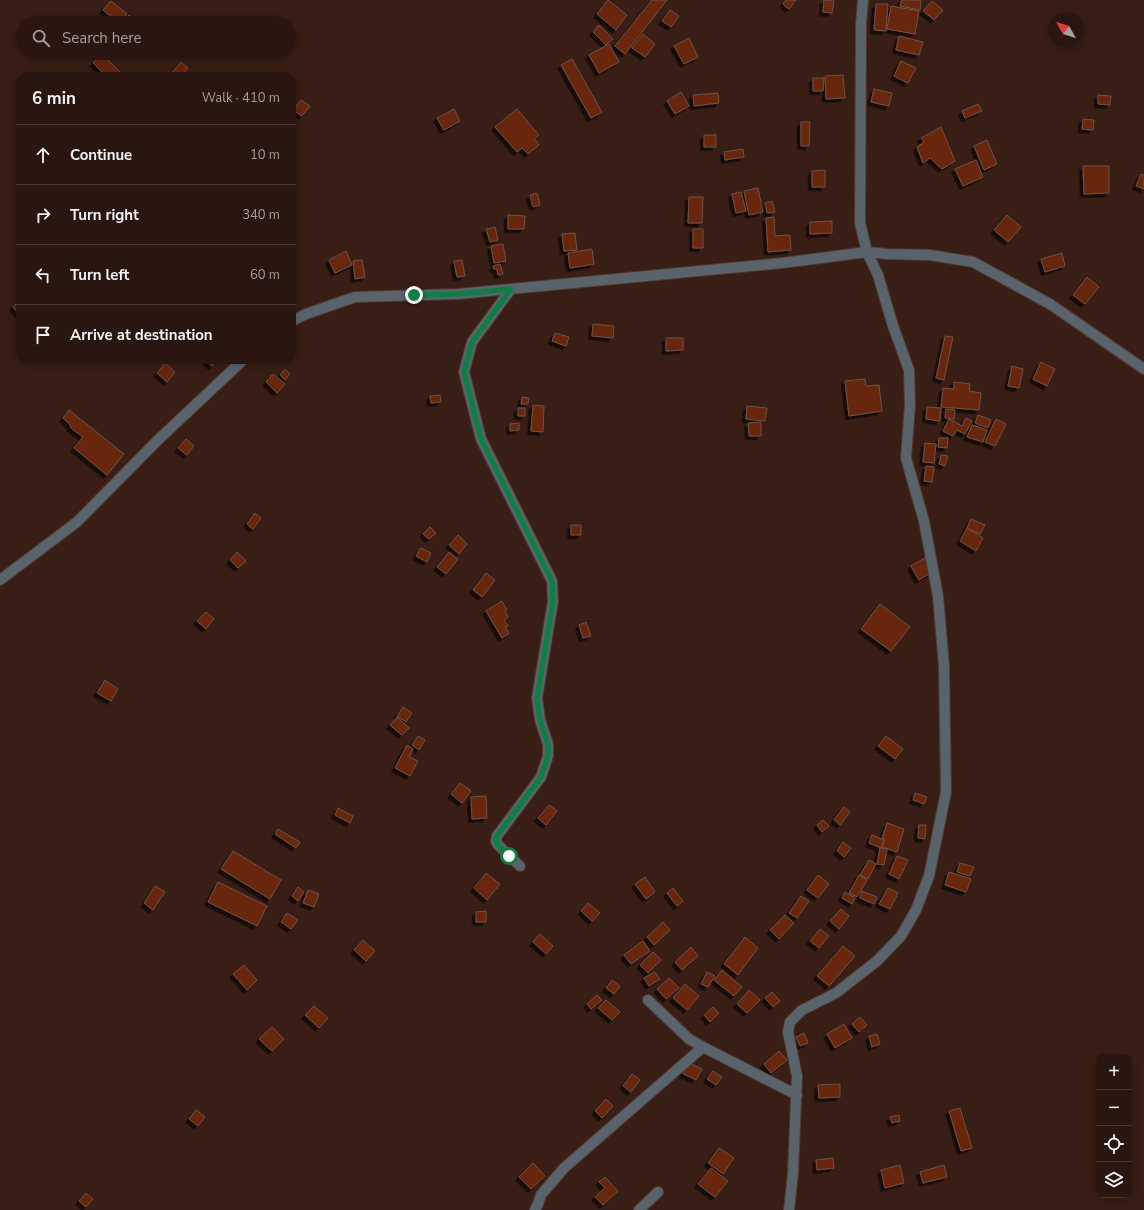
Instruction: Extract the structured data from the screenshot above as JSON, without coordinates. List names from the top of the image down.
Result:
{
  "north": "top left",
  "page": {
    "search": "Search here",
    "heading": ["6 min", "Walk · 410 m"],
    "list": [
      ["Continue", "10 m"],
      ["Turn right", "340 m"],
      ["Turn left", "60 m"],
      "Arrive at destination"
    ],
    "map_buttons": ["+", "−"]
  }
}
